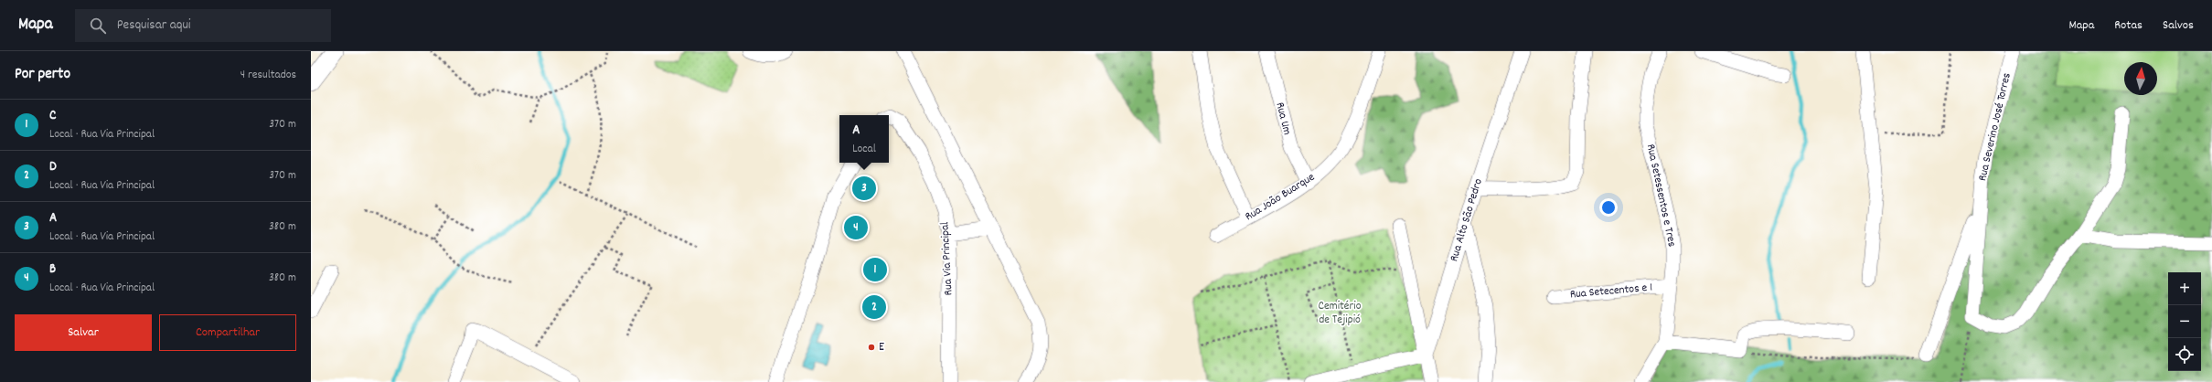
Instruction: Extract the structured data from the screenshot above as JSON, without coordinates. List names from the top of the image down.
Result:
{
  "streets": {
    "street": [
      "Rua Um",
      "Rua Severino José Torres",
      "Rua Setessentos e Tres",
      "Rua João Buarque",
      "Rua Alto São Pedro",
      "Rua Via Principal",
      "Rua Setecentos e 1"
    ]
  },
  "crossings": [
    ["Rua Um", "Rua João Buarque"],
    ["Rua Setessentos e Tres", "Rua Setecentos e 1"]
  ],
  "parks": ["Cemitério de Tejipió"],
  "places": ["E"],
  "north": "top",
  "page": {
    "header": "Mapa",
    "search": "Pesquisar aqui",
    "nav": ["Mapa", "Rotas", "Salvos"],
    "heading": ["Por perto", "4 resultados"],
    "list": [
      {
        "mark": "1",
        "name": "C",
        "note": "Local · Rua Via Principal",
        "value": "370 m"
      },
      {
        "mark": "2",
        "name": "D",
        "note": "Local · Rua Via Principal",
        "value": "370 m"
      },
      {
        "mark": "3",
        "name": "A",
        "note": "Local · Rua Via Principal",
        "value": "380 m"
      },
      {
        "mark": "4",
        "name": "B",
        "note": "Local · Rua Via Principal",
        "value": "380 m"
      }
    ],
    "popup": ["A", "Local"],
    "pins": [
      "3",
      "4",
      "1",
      "2"
    ],
    "map_buttons": ["+", "−"],
    "buttons": ["Salvar", "Compartilhar"]
  }
}
